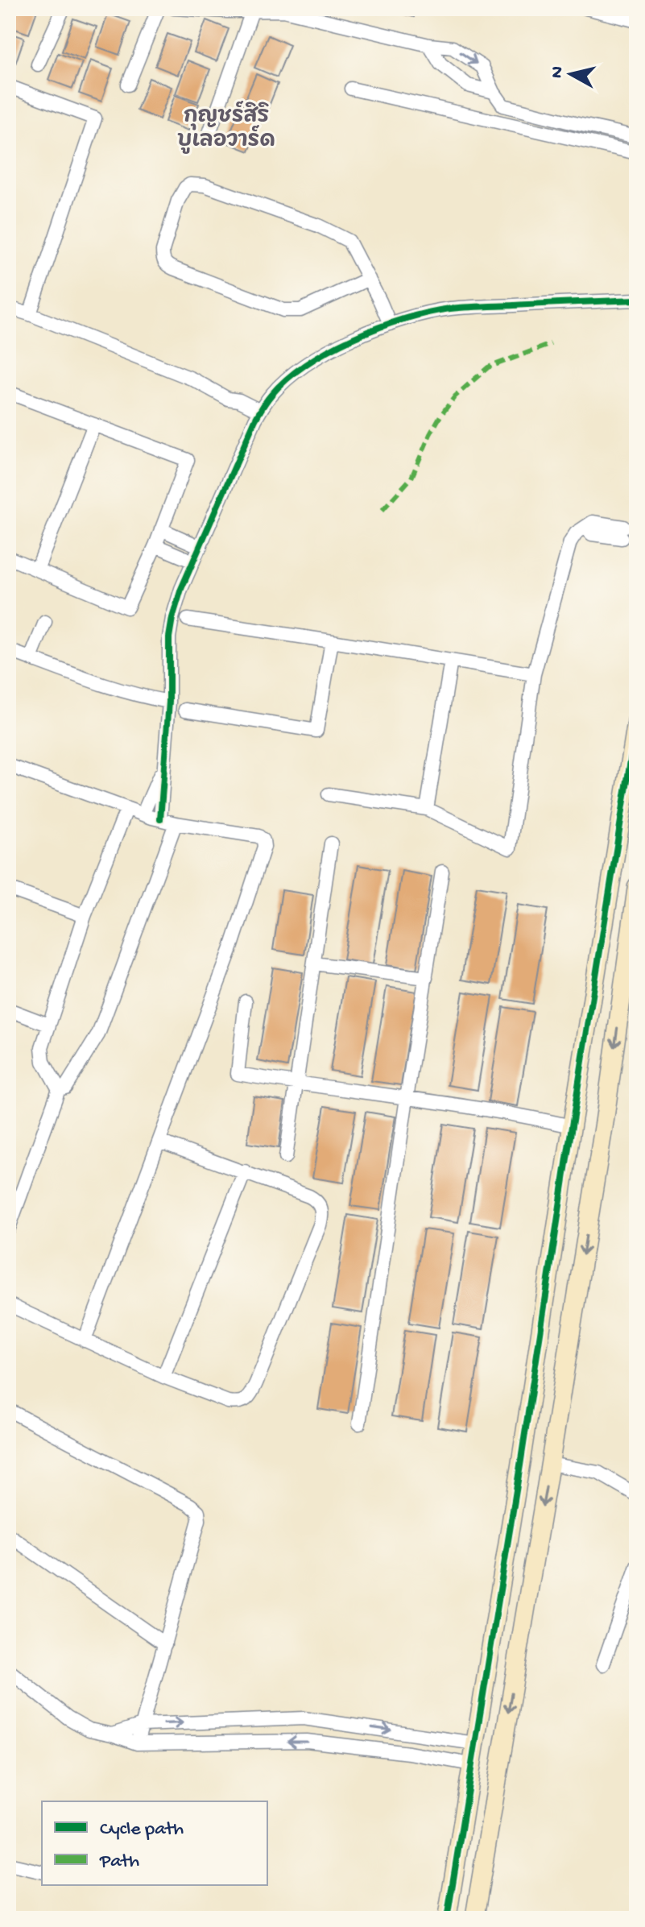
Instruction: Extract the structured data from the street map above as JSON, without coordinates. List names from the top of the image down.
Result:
{
  "districts": ["กุญชร์สิริ บูเลอวาร์ด"],
  "legend": ["Cycle path", "Path"],
  "north": "left"
}
